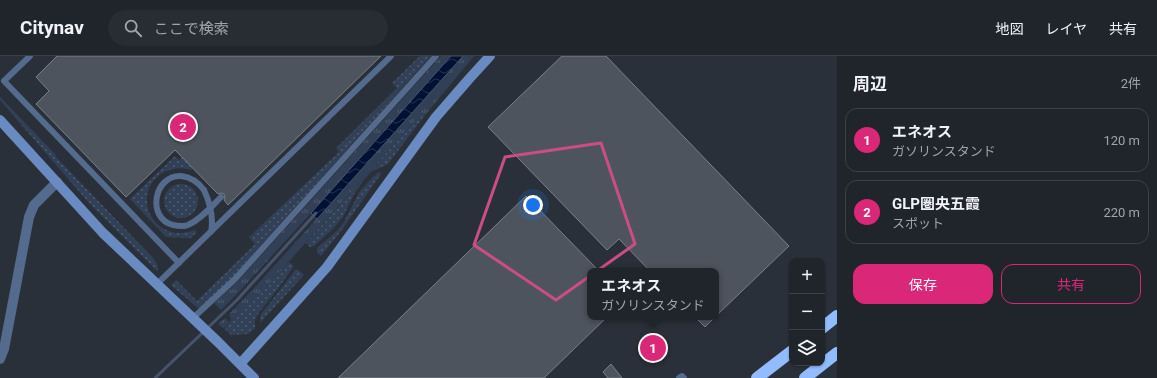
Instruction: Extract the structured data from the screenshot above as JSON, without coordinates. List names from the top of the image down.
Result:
{
  "page": {
    "header": "Citynav",
    "search": "ここで検索",
    "nav": ["地図", "レイヤ", "共有"],
    "heading": ["周辺", "2件"],
    "list": [
      {
        "mark": "1",
        "name": "エネオス",
        "note": "ガソリンスタンド",
        "value": "120 m"
      },
      {
        "mark": "2",
        "name": "GLP圏央五霞",
        "note": "スポット",
        "value": "220 m"
      }
    ],
    "pins": ["2", "1"],
    "buttons": ["保存", "共有"],
    "map_buttons": ["+", "−"],
    "popup": ["エネオス", "ガソリンスタンド"]
  }
}
